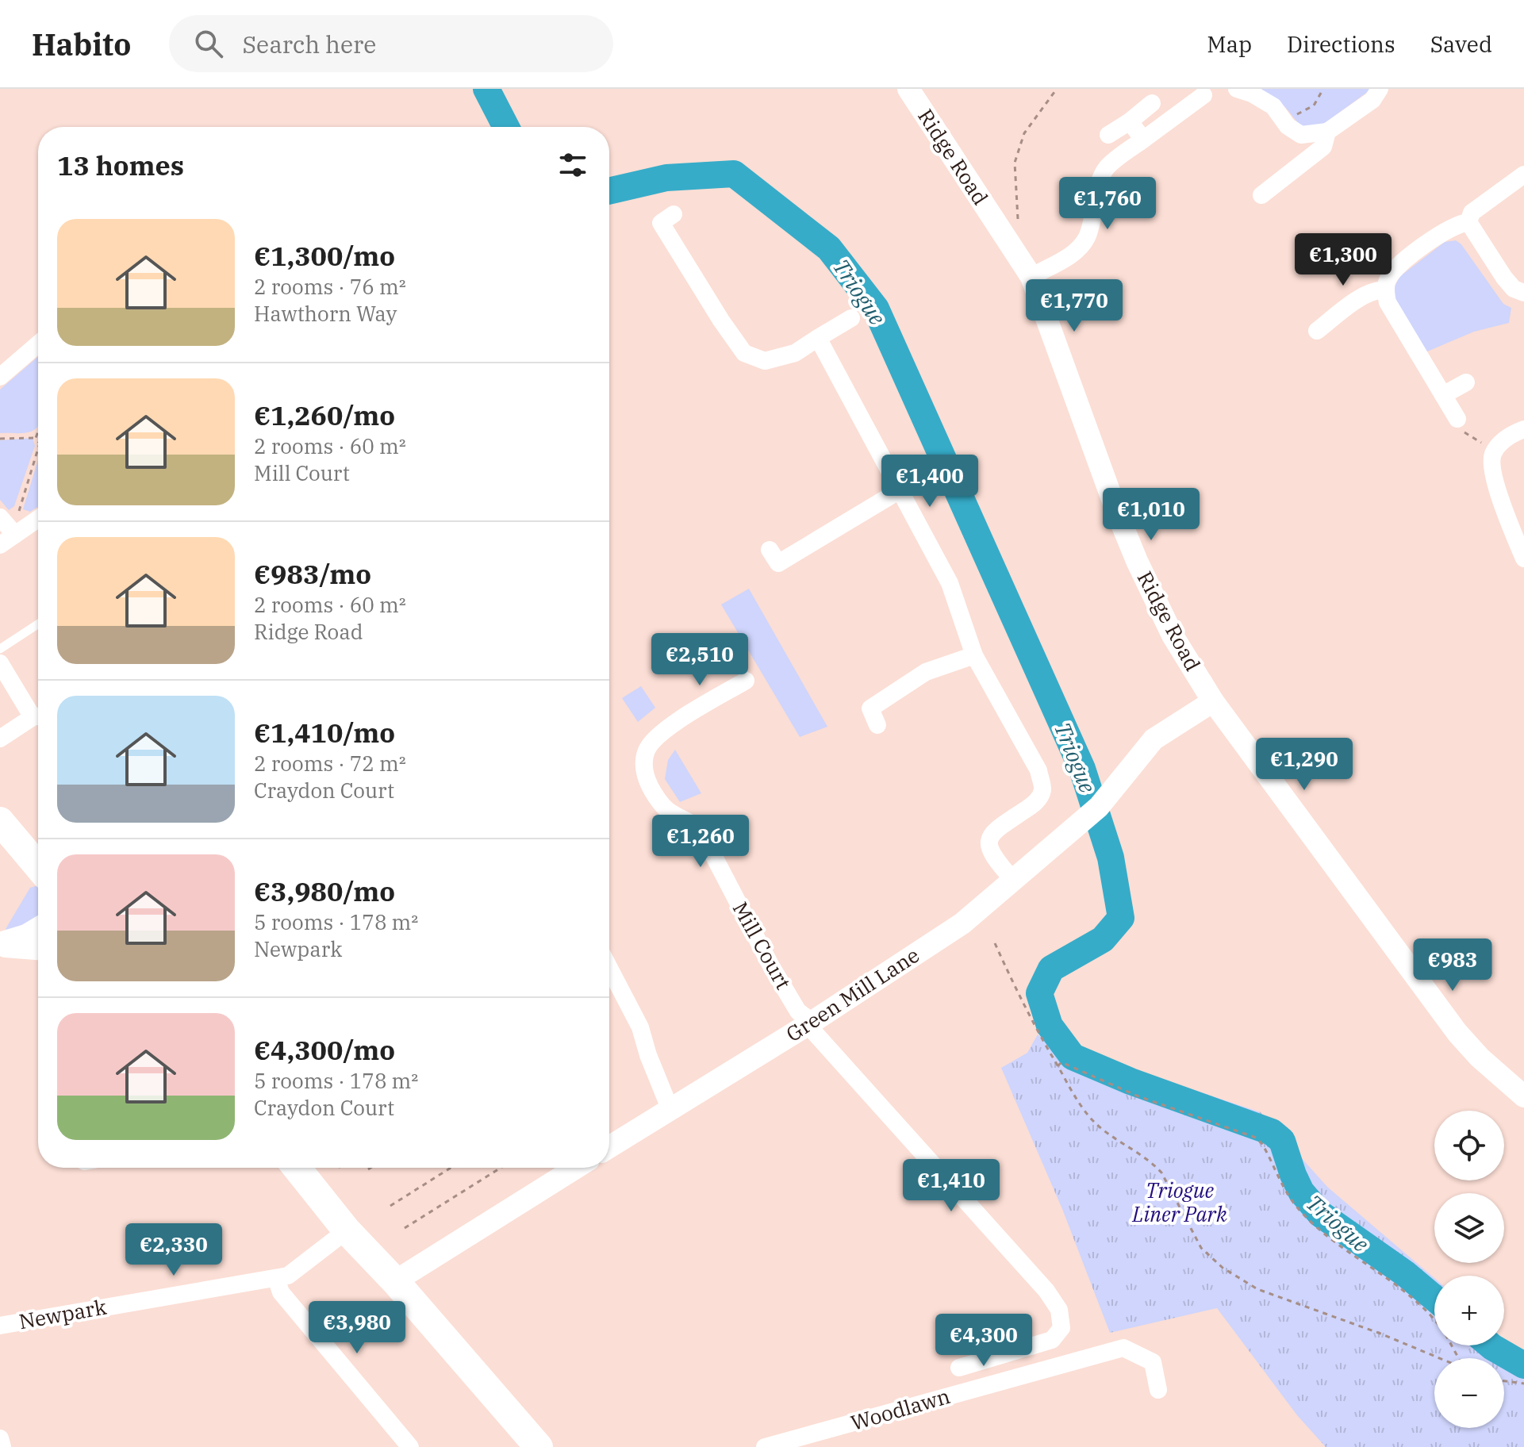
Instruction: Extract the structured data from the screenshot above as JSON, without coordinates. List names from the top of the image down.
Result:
{
  "streets": {
    "street": [
      "Ridge Road",
      "Mill Court",
      "Green Mill Lane",
      "Newpark",
      "Woodlawn"
    ]
  },
  "crossings": [
    ["Ridge Road", "Green Mill Lane"],
    ["Mill Court", "Green Mill Lane"]
  ],
  "water": ["Triogue"],
  "parks": ["Triogue Liner Park"],
  "page": {
    "header": "Habito",
    "search": "Search here",
    "nav": ["Map", "Directions", "Saved"],
    "heading": "13 homes",
    "price": [
      "€1,760",
      "€1,300",
      "€1,770",
      "€1,400",
      "€1,010",
      "€2,510",
      "€1,290",
      "€1,260",
      "€983",
      "€1,410",
      "€2,330",
      "€3,980",
      "€4,300"
    ],
    "list": [
      {
        "name": "€1,300/mo",
        "note": "2 rooms · 76 m² · Hawthorn Way"
      },
      {
        "name": "€1,260/mo",
        "note": "2 rooms · 60 m² · Mill Court"
      },
      {
        "name": "€983/mo",
        "note": "2 rooms · 60 m² · Ridge Road"
      },
      {
        "name": "€1,410/mo",
        "note": "2 rooms · 72 m² · Craydon Court"
      },
      {
        "name": "€3,980/mo",
        "note": "5 rooms · 178 m² · Newpark"
      },
      {
        "name": "€4,300/mo",
        "note": "5 rooms · 178 m² · Craydon Court"
      }
    ],
    "map_buttons": ["+", "−"]
  }
}
